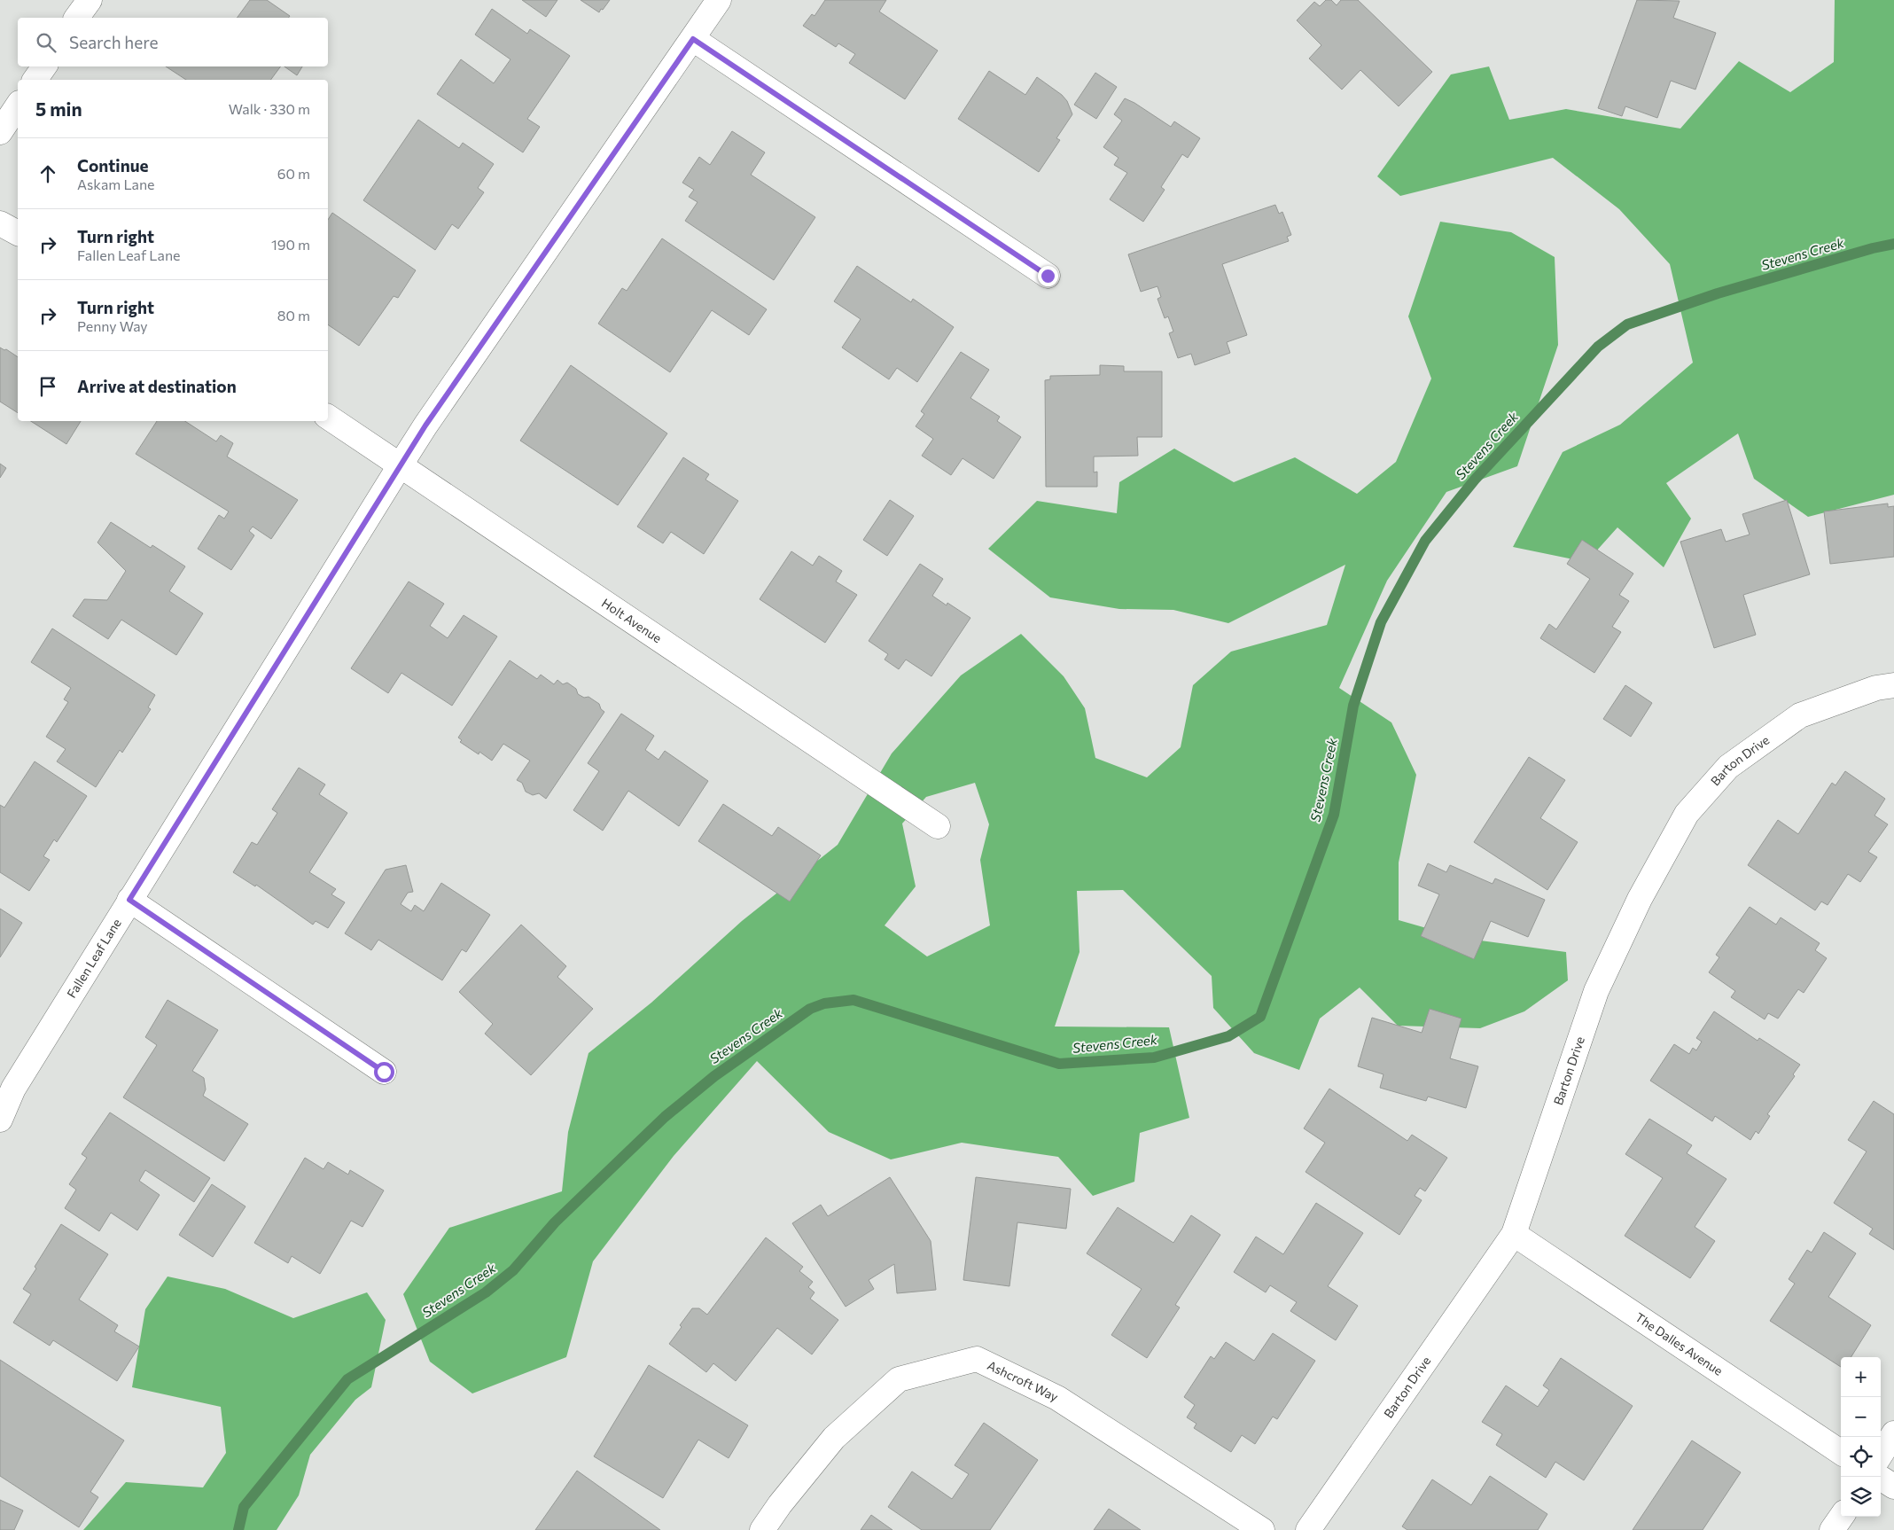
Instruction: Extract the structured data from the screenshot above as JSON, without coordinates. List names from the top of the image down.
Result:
{
  "streets": {
    "street": [
      "Holt Avenue",
      "Barton Drive",
      "Fallen Leaf Lane",
      "The Dalles Avenue",
      "Ashcroft Way"
    ]
  },
  "crossings": [
    ["Holt Avenue", "Fallen Leaf Lane"],
    ["Barton Drive", "The Dalles Avenue"]
  ],
  "water": ["Stevens Creek"],
  "page": {
    "search": "Search here",
    "heading": ["5 min", "Walk · 330 m"],
    "list": [
      ["Continue", "Askam Lane", "60 m"],
      ["Turn right", "Fallen Leaf Lane", "190 m"],
      ["Turn right", "Penny Way", "80 m"],
      "Arrive at destination"
    ],
    "map_buttons": ["+", "−"]
  }
}
